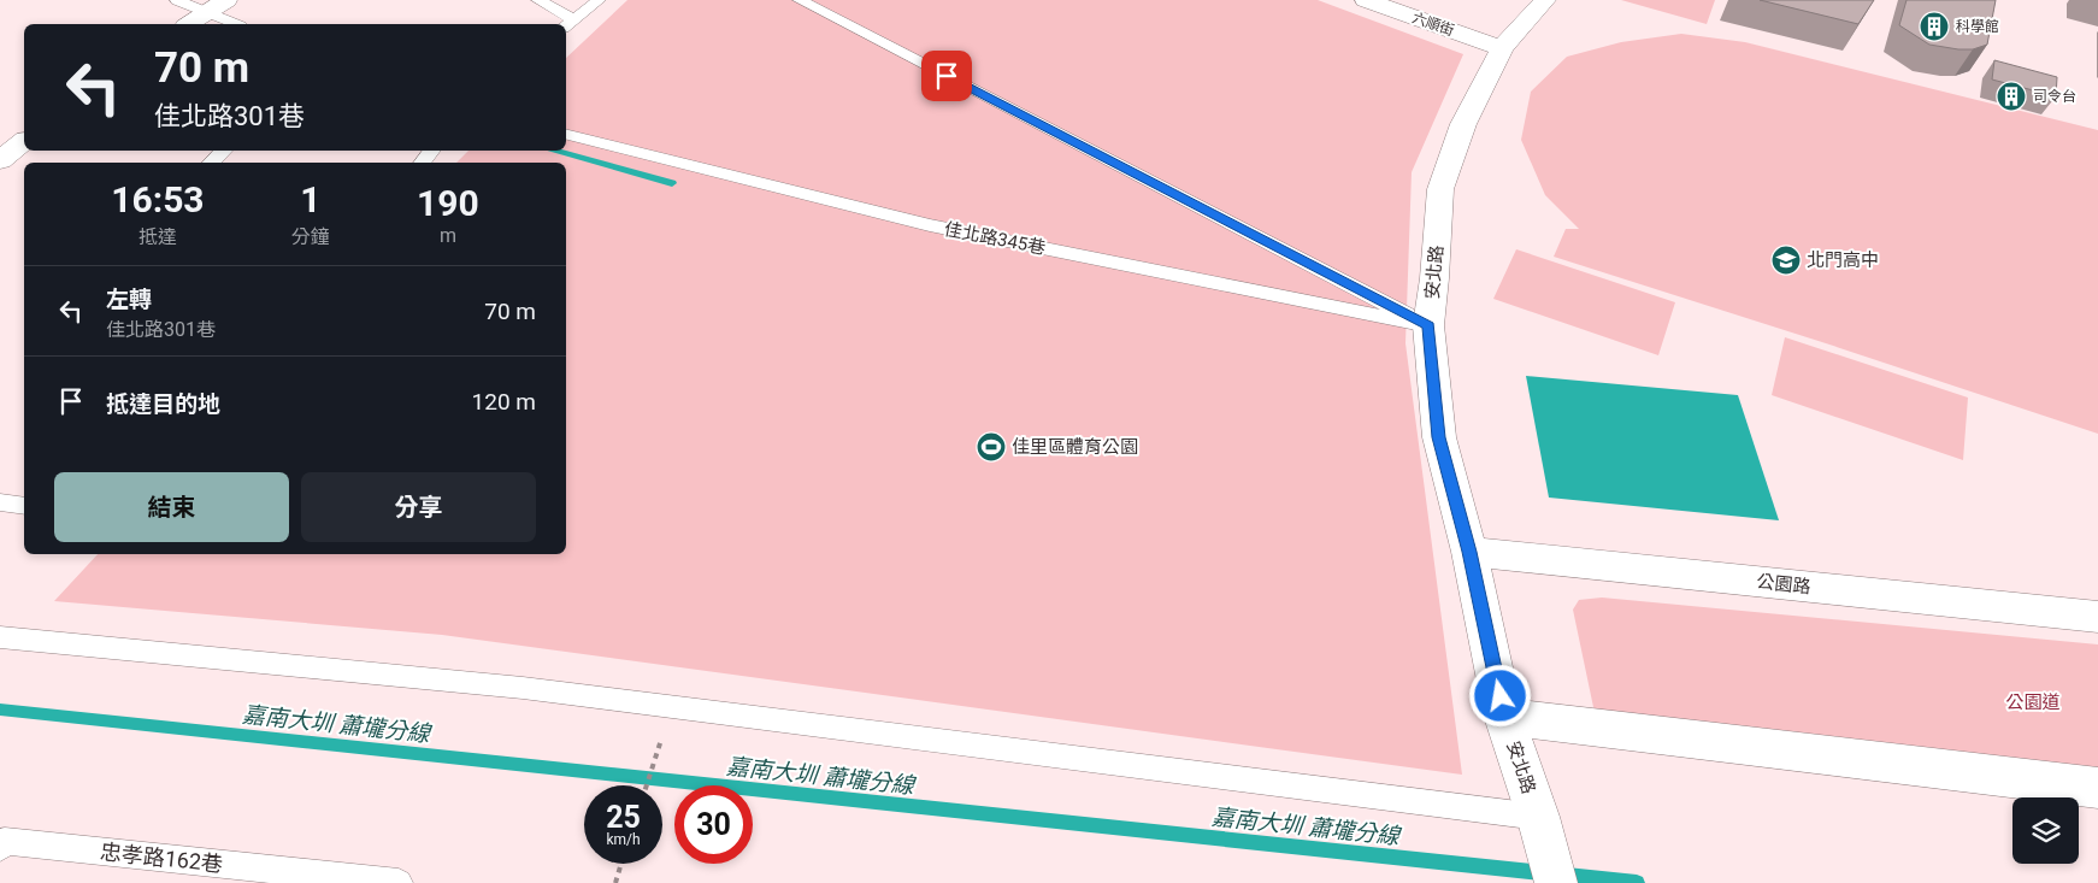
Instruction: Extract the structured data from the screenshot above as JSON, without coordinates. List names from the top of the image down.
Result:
{
  "streets": {
    "street": ["六順街", "安北路", "公園路"],
    "lane": ["佳北路345巷", "忠孝路162巷"]
  },
  "crossings": [
    ["六順街", "安北路"],
    ["佳北路345巷", "安北路"],
    ["安北路", "公園路"]
  ],
  "water": ["嘉南大圳 蕭壠分線"],
  "parks": ["公園道"],
  "places": {
    "building": ["科學館", "司令台"],
    "school or university": ["北門高中"],
    "sports": ["佳里區體育公園"]
  },
  "page": {
    "turn": ["70 m", "佳北路301巷"],
    "eta": [
      "16:53",
      "抵達",
      "1",
      "分鐘",
      "190",
      "m"
    ],
    "list": [
      {
        "name": "左轉",
        "note": "佳北路301巷",
        "value": "70 m"
      },
      {
        "name": "抵達目的地",
        "value": "120 m"
      }
    ],
    "buttons": ["結束", "分享"],
    "speed": "25 km/h",
    "limit": "30"
  }
}
